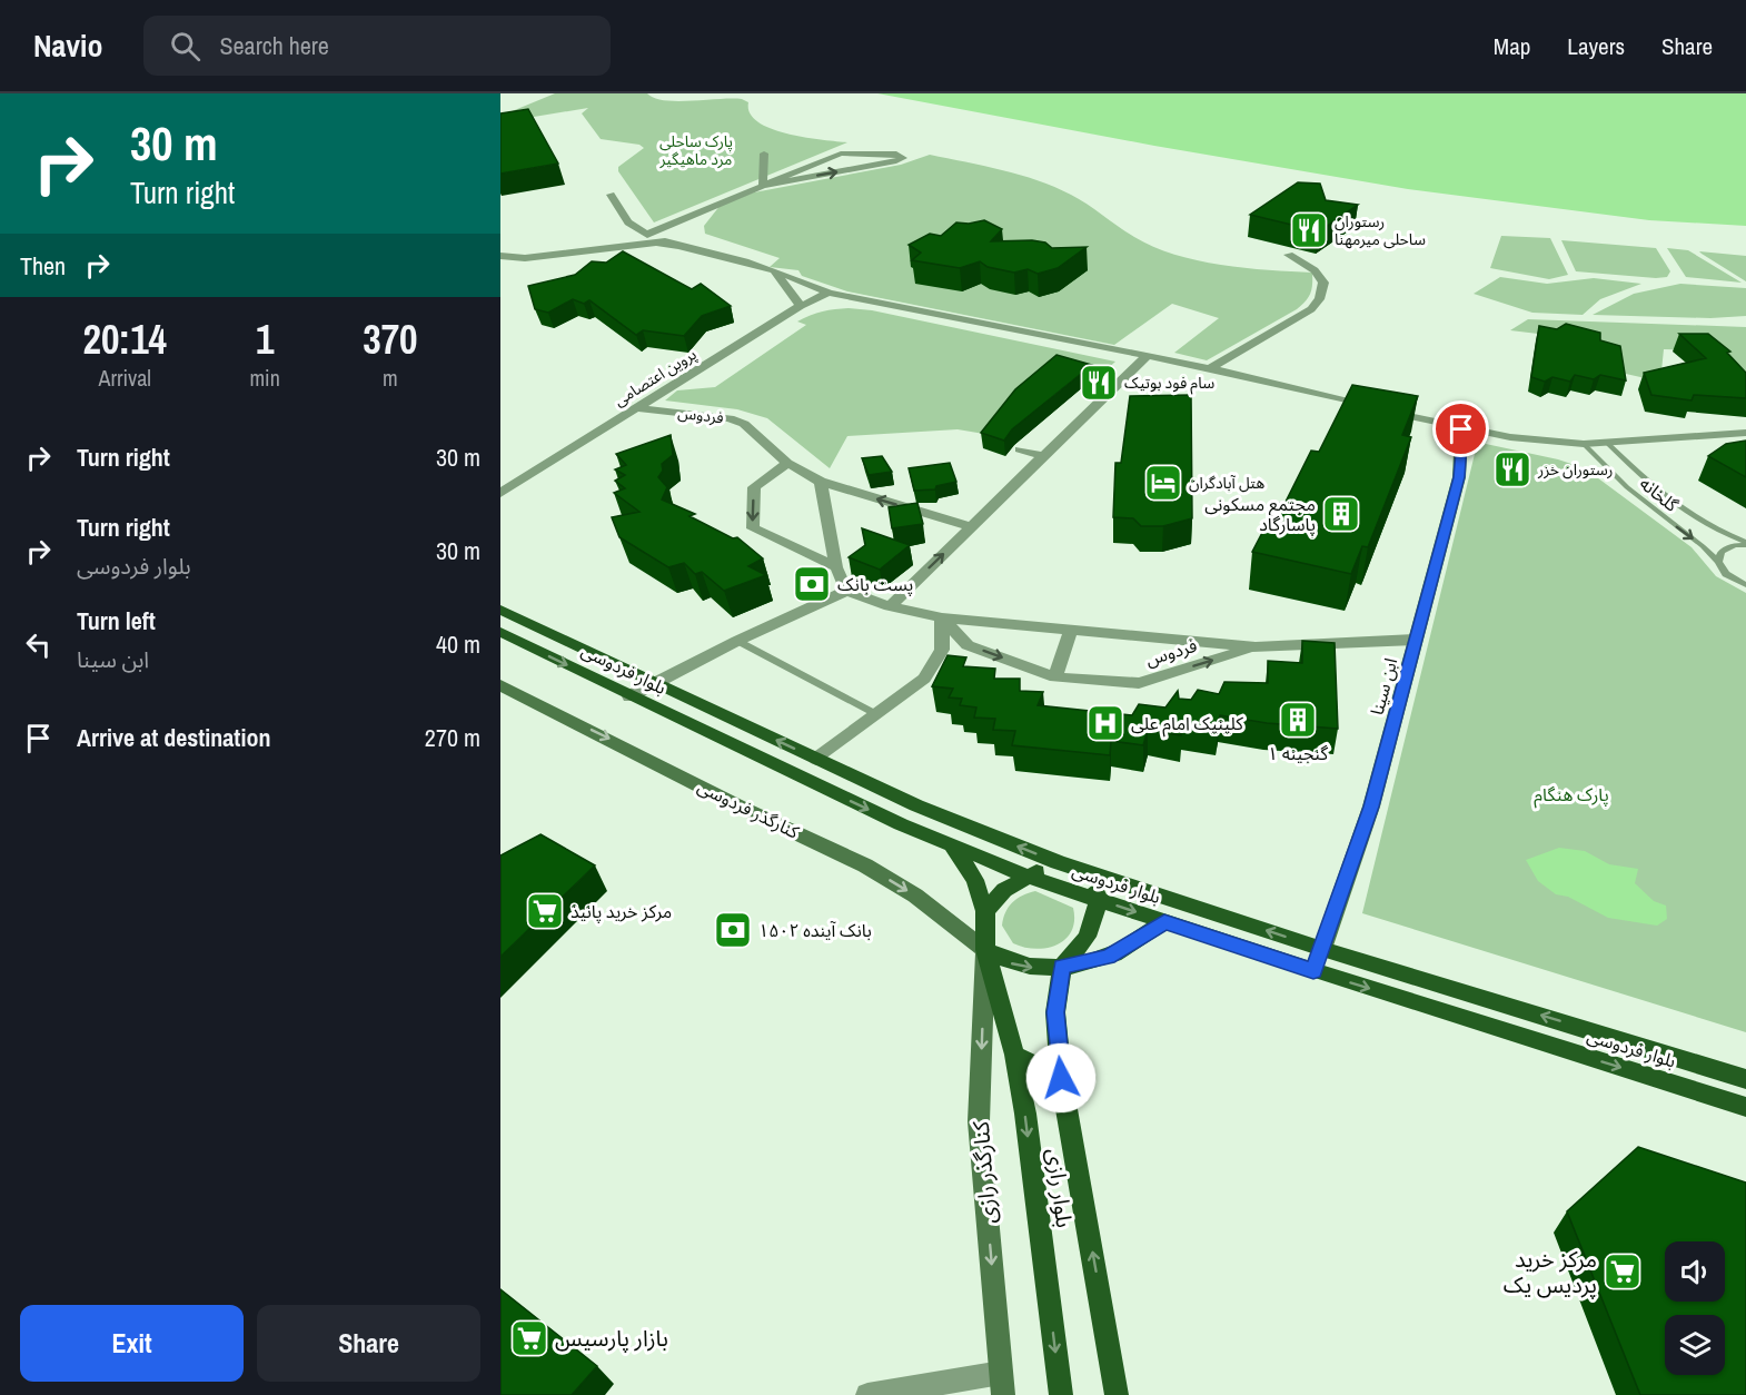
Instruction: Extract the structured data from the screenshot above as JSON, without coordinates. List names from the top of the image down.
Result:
{
  "streets": {
    "main road": ["بلوار فردوسی", "بلوار رازی"],
    "street": [
      "پروین اعتصامی",
      "فردوس",
      "ابن سینا",
      "کنارگذر فردوسی",
      "کنارگذر رازی"
    ],
    "lane": ["گلخانه"]
  },
  "crossings": [
    ["پروین اعتصامی", "فردوس"],
    ["فردوس", "ابن سینا"],
    ["بلوار فردوسی", "ابن سینا"],
    ["بلوار فردوسی", "کنارگذر فردوسی"],
    ["بلوار فردوسی", "کنارگذر رازی"],
    ["بلوار فردوسی", "بلوار رازی"],
    ["کنارگذر فردوسی", "کنارگذر رازی"],
    ["کنارگذر فردوسی", "بلوار رازی"],
    ["کنارگذر رازی", "بلوار رازی"]
  ],
  "one_way": ["کنارگذر فردوسی", "کنارگذر رازی"],
  "parks": ["پارک ساحلی مرد ماهیگیر", "پارک هنگام"],
  "places": {
    "restaurant": ["رستوران ساحلی میرمهنا", "سام فود بوتیک", "رستوران خزر"],
    "hotel": ["هتل آبادگران"],
    "building": ["مجتمع مسکونی پاسارگاد", "گنجینه ۱"],
    "bank": ["پست بانک", "بانک آینده ۱۵۰۲"],
    "hospital": ["کلینیک امام علی"],
    "supermarket": ["مرکز خرید پانیذ", "مرکز خرید پردیس یک", "بازار پارسیس"]
  },
  "page": {
    "header": "Navio",
    "search": "Search here",
    "nav": ["Map", "Layers", "Share"],
    "turn": ["30 m", "Turn right"],
    "then": "Then",
    "eta": [
      "20:14",
      "Arrival",
      "1",
      "min",
      "370",
      "m"
    ],
    "list": [
      {
        "name": "Turn right",
        "value": "30 m"
      },
      {
        "name": "Turn right",
        "note": "بلوار فردوسی",
        "value": "30 m"
      },
      {
        "name": "Turn left",
        "note": "ابن سینا",
        "value": "40 m"
      },
      {
        "name": "Arrive at destination",
        "value": "270 m"
      }
    ],
    "buttons": ["Exit", "Share"]
  }
}
